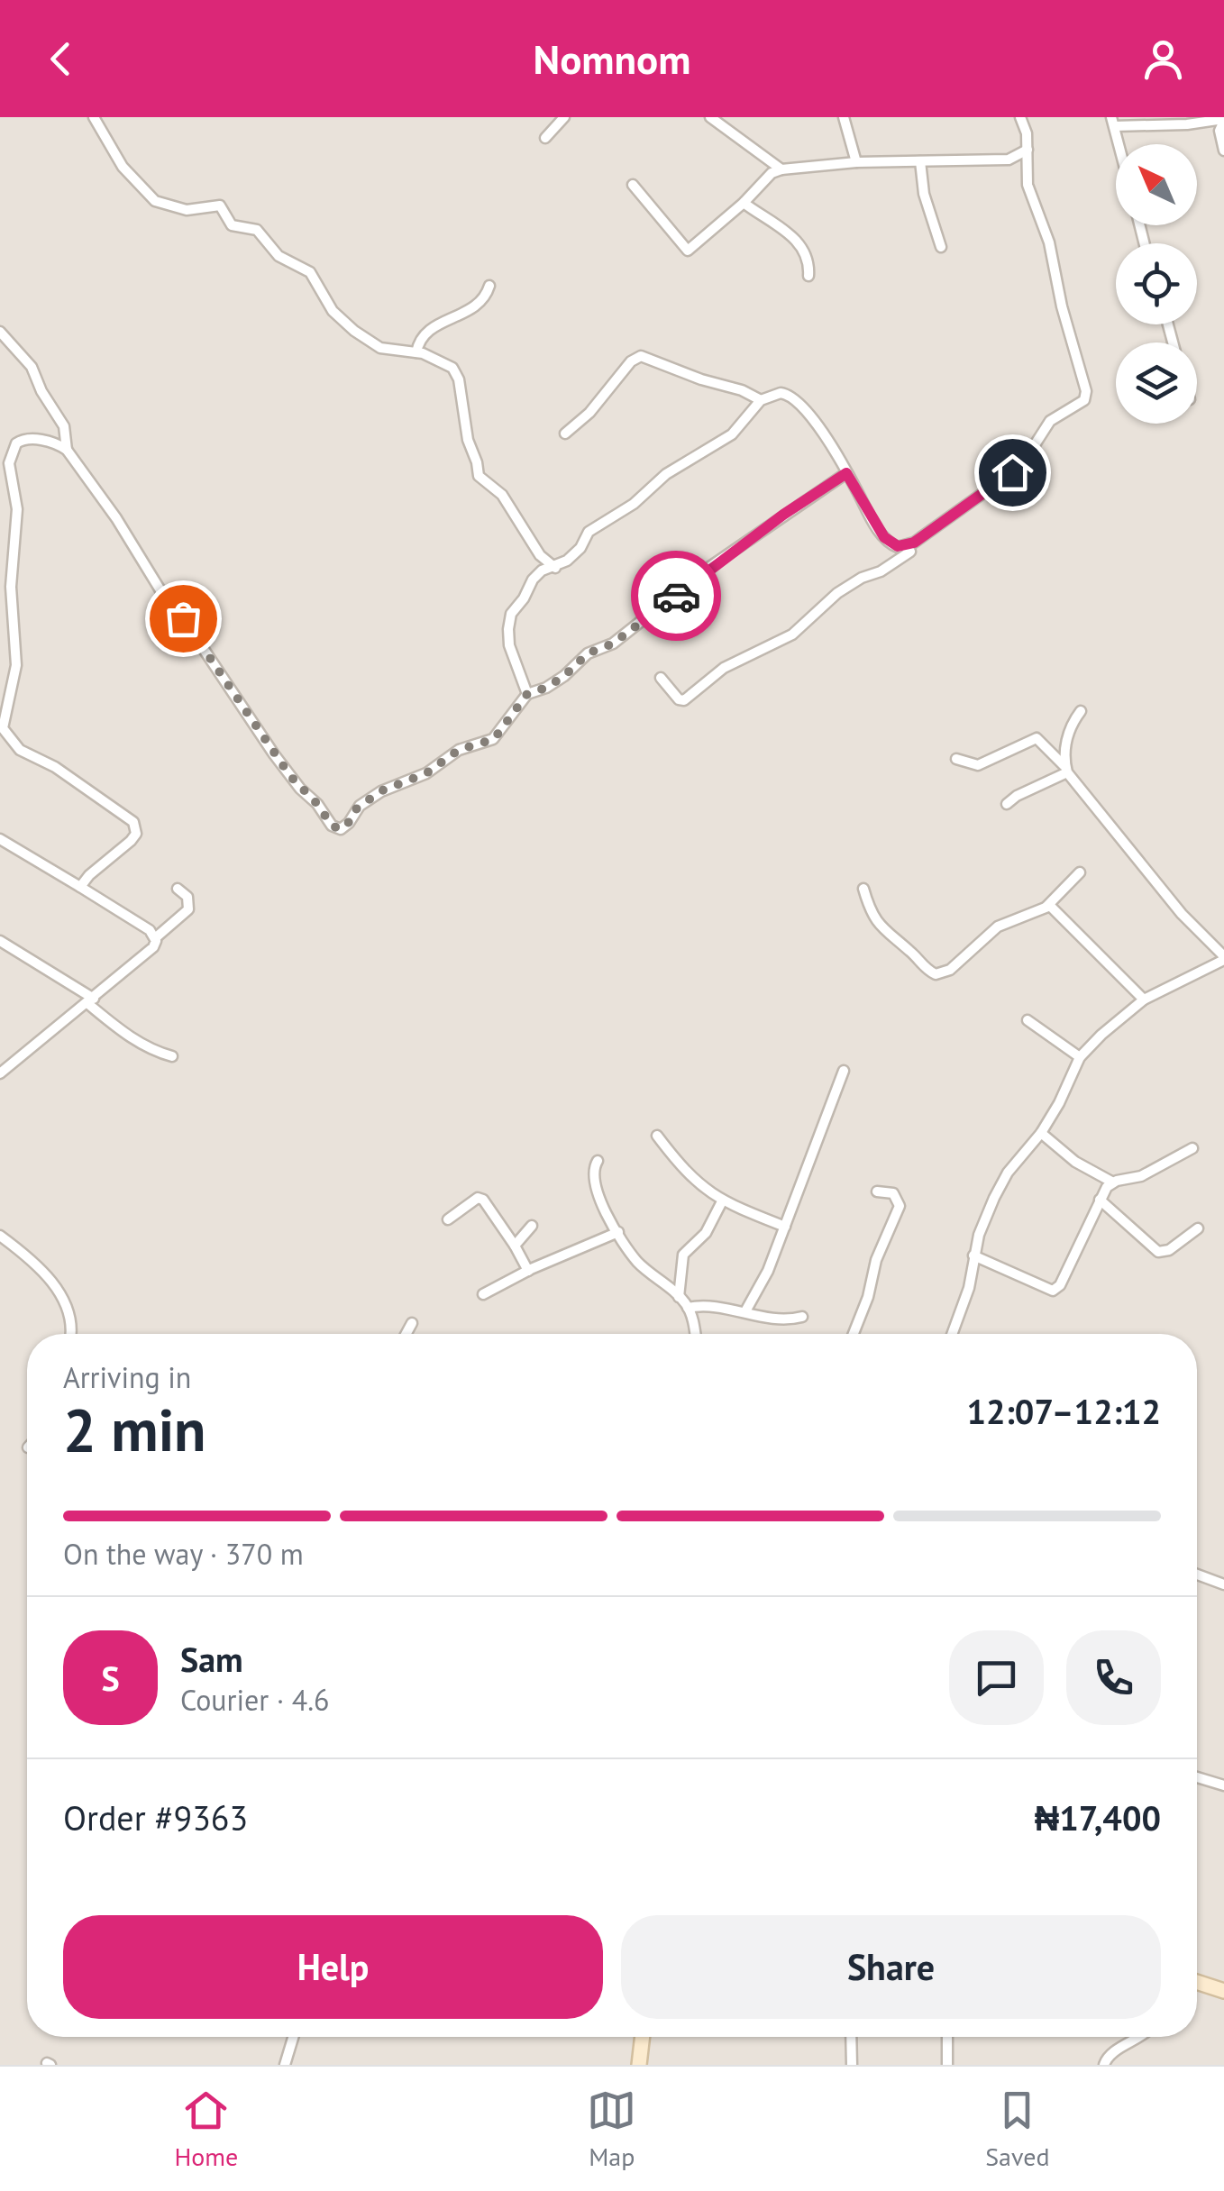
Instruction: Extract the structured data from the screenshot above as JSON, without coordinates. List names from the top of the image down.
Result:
{
  "north": "top left",
  "page": {
    "header": "Nomnom",
    "heading": ["2 min", "Arriving in", "12:07–12:12"],
    "panel": [
      "Sam",
      "Courier · 4.6",
      "Order #9363",
      "₦17,400"
    ],
    "bar": "On the way · 370 m",
    "round": "S",
    "buttons": ["Help", "Share"],
    "tabs": ["Home", "Map", "Saved"]
  }
}
